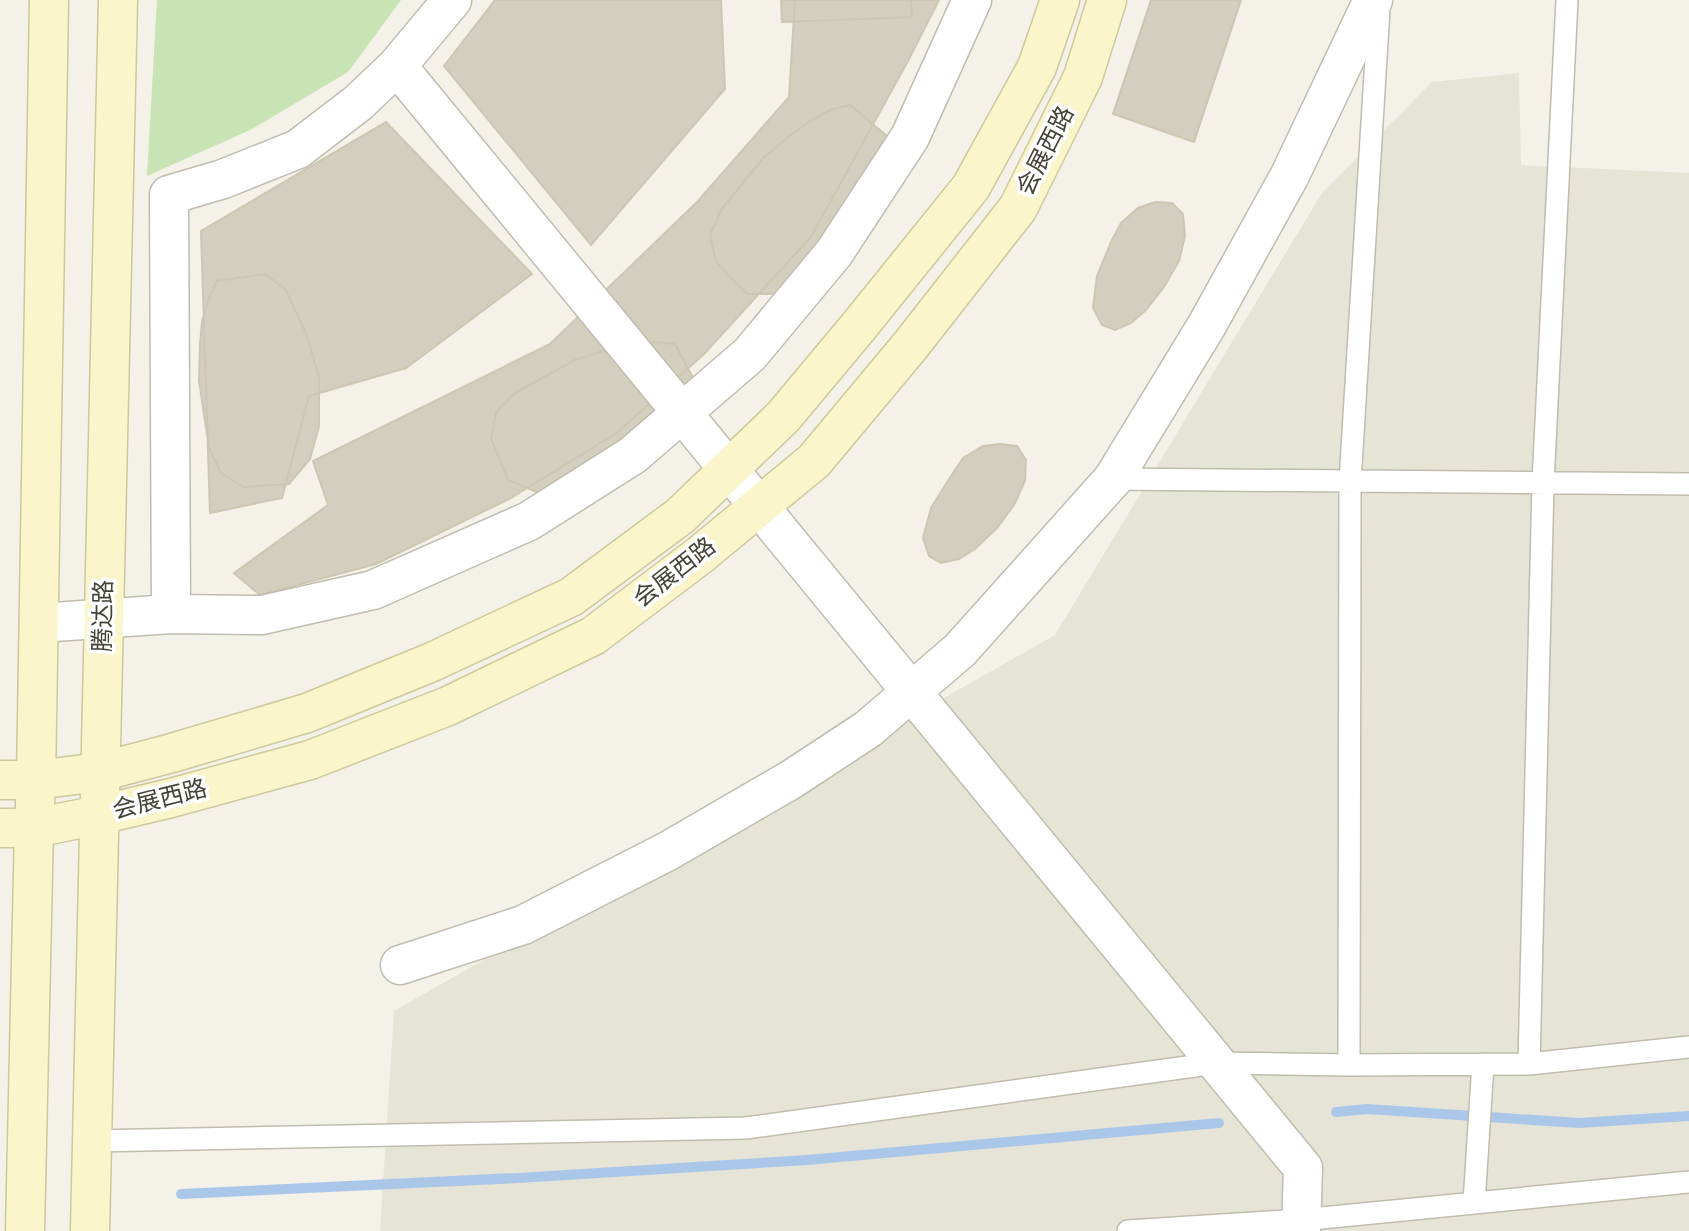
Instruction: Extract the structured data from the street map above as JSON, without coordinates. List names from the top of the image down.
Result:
{
  "streets": {
    "main road": ["会展西路", "腾达路"]
  },
  "crossings": [
    ["会展西路", "腾达路"]
  ]
}
